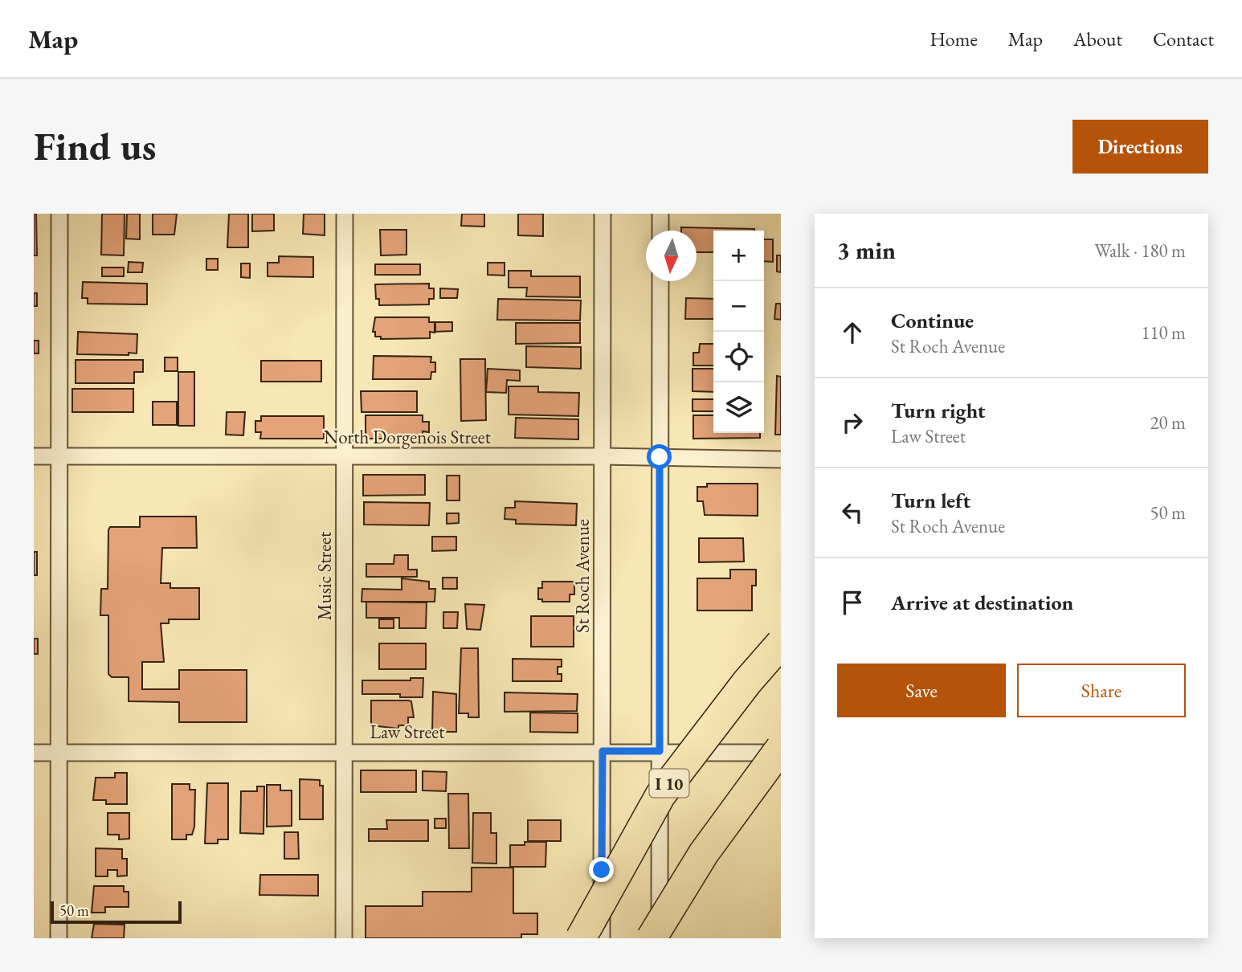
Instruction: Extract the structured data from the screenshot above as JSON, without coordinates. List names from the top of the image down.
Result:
{
  "streets": {
    "highway": ["I 10"],
    "street": [
      "North Dorgenois Street",
      "Music Street",
      "St Roch Avenue",
      "Law Street"
    ]
  },
  "crossings": [
    ["North Dorgenois Street", "Music Street"],
    ["North Dorgenois Street", "St Roch Avenue"],
    ["Music Street", "Law Street"],
    ["St Roch Avenue", "Law Street"]
  ],
  "scale_bar": "50 m",
  "north": "bottom",
  "page": {
    "header": "Map",
    "nav": [
      "Home",
      "Map",
      "About",
      "Contact"
    ],
    "buttons": [
      "Directions",
      ["Save", "Share"]
    ],
    "title": "Find us",
    "heading": ["3 min", "Walk · 180 m"],
    "map_buttons": ["+", "−"],
    "list": [
      ["Continue", "St Roch Avenue", "110 m"],
      ["Turn right", "Law Street", "20 m"],
      ["Turn left", "St Roch Avenue", "50 m"],
      "Arrive at destination"
    ],
    "scale": "50 m"
  }
}
